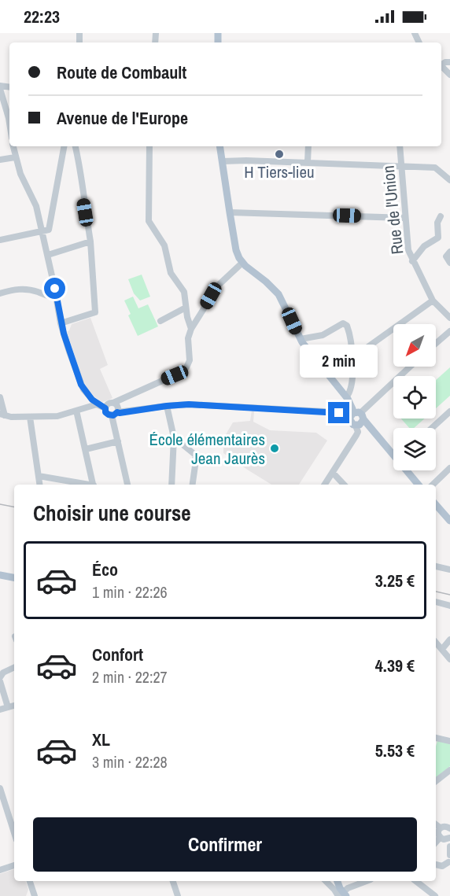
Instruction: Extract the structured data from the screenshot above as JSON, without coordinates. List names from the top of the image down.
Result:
{
  "streets": {
    "street": ["Rue de l'Union"]
  },
  "places": ["H Tiers-lieu", "École élémentaires Jean Jaurès"],
  "north": "bottom left",
  "page": {
    "status": "22:23",
    "banner": ["Route de Combault", "Avenue de l'Europe"],
    "bubble": "2 min",
    "heading": "Choisir une course",
    "list": [
      {
        "name": "Éco",
        "note": "1 min · 22:26",
        "value": "3.25 €"
      },
      {
        "name": "Confort",
        "note": "2 min · 22:27",
        "value": "4.39 €"
      },
      {
        "name": "XL",
        "note": "3 min · 22:28",
        "value": "5.53 €"
      }
    ],
    "buttons": "Confirmer"
  }
}
